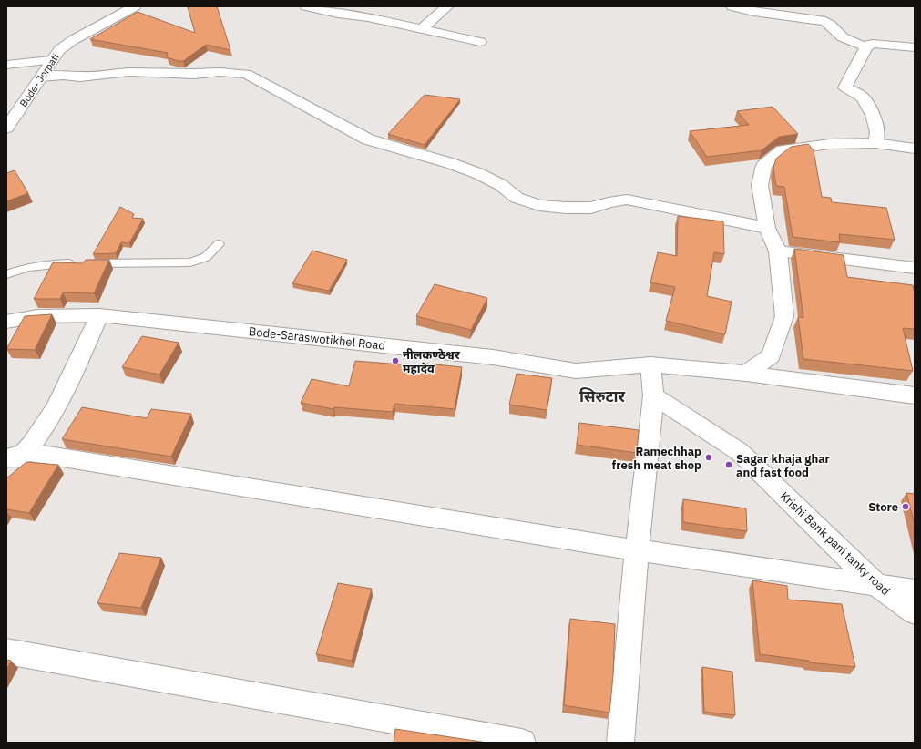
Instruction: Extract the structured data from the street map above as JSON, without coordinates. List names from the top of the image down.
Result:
{
  "streets": {
    "street": ["Bode- Jorpati", "Bode-Saraswotikhel Road", "Krishi Bank pani tanky road"]
  },
  "districts": ["सिरुटार"],
  "places": [
    "नीलकण्ठेश्वर महादेव",
    "Ramechhap fresh meat shop",
    "Sagar khaja ghar and fast food",
    "Store"
  ]
}
